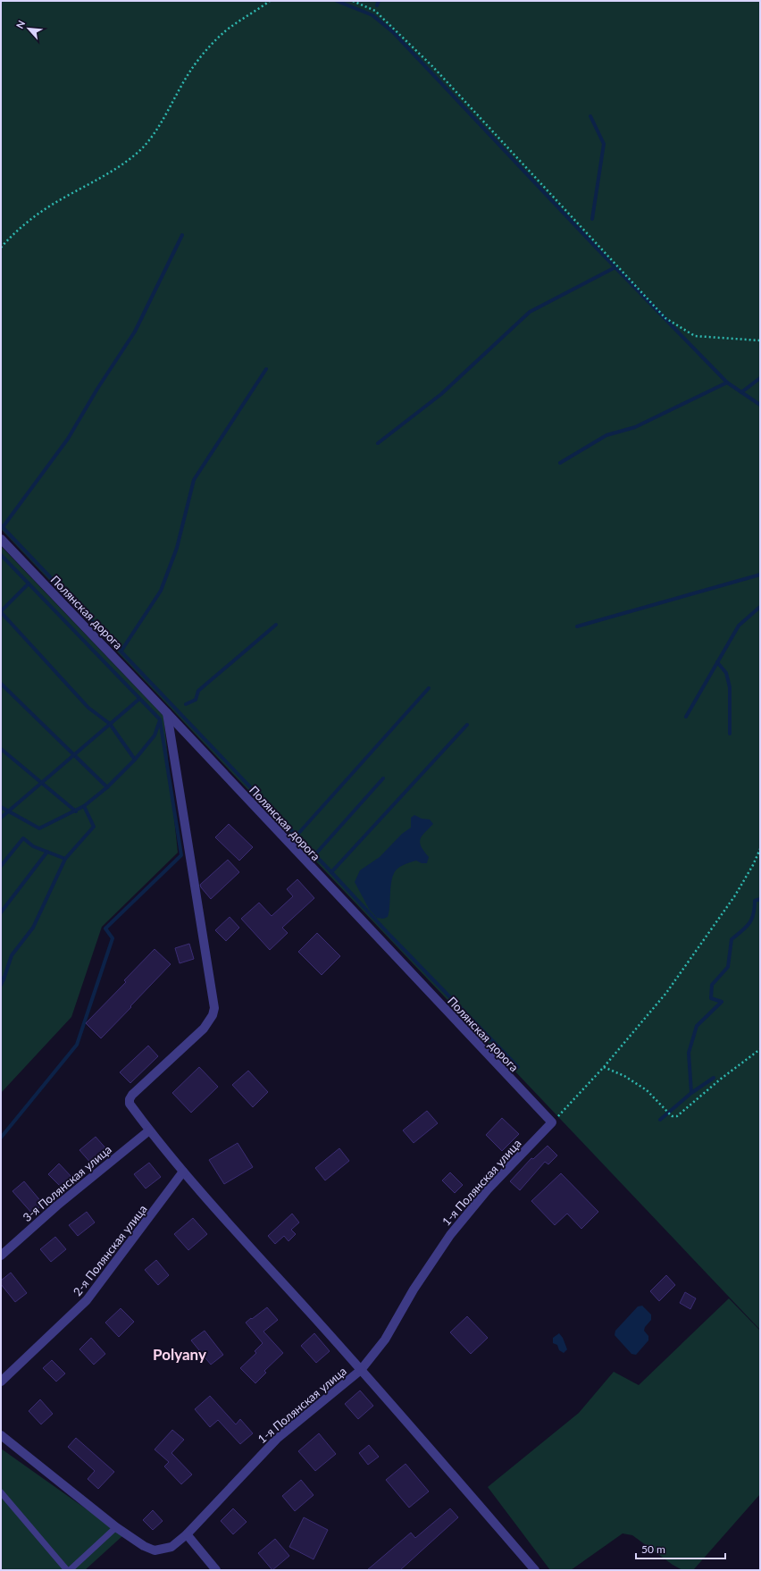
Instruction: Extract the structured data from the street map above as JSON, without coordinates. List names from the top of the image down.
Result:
{
  "streets": {
    "street": [
      "Полянская дорога",
      "1-я Полянская улица",
      "3-я Полянская улица",
      "2-я Полянская улица"
    ]
  },
  "crossings": [
    ["Полянская дорога", "1-я Полянская улица"]
  ],
  "districts": ["Polyany"],
  "scale_bar": "50 m",
  "north": "top left"
}
